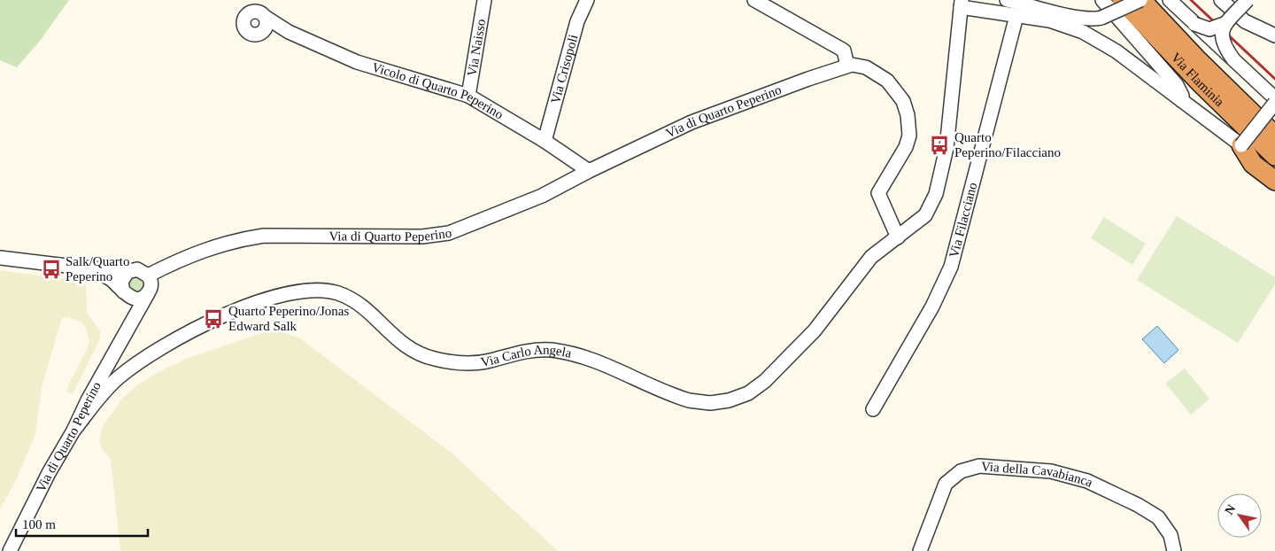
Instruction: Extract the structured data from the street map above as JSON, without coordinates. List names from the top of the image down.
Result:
{
  "streets": {
    "highway": ["Via Flaminia"],
    "street": [
      "Via Naisso",
      "Via Crisopoli",
      "Vicolo di Quarto Peperino",
      "Via di Quarto Peperino",
      "Via Filacciano",
      "Via Carlo Angela",
      "Via della Cavabianca"
    ]
  },
  "crossings": [
    ["Via Naisso", "Vicolo di Quarto Peperino"],
    ["Via Crisopoli", "Vicolo di Quarto Peperino"],
    ["Vicolo di Quarto Peperino", "Via di Quarto Peperino"],
    ["Via di Quarto Peperino", "Via Carlo Angela"]
  ],
  "places": {
    "bus stop": ["Quarto Peperino/Filacciano", "Salk/Quarto Peperino", "Quarto Peperino/Jonas Edward Salk"]
  },
  "scale_bar": "100 m",
  "north": "top left"
}
